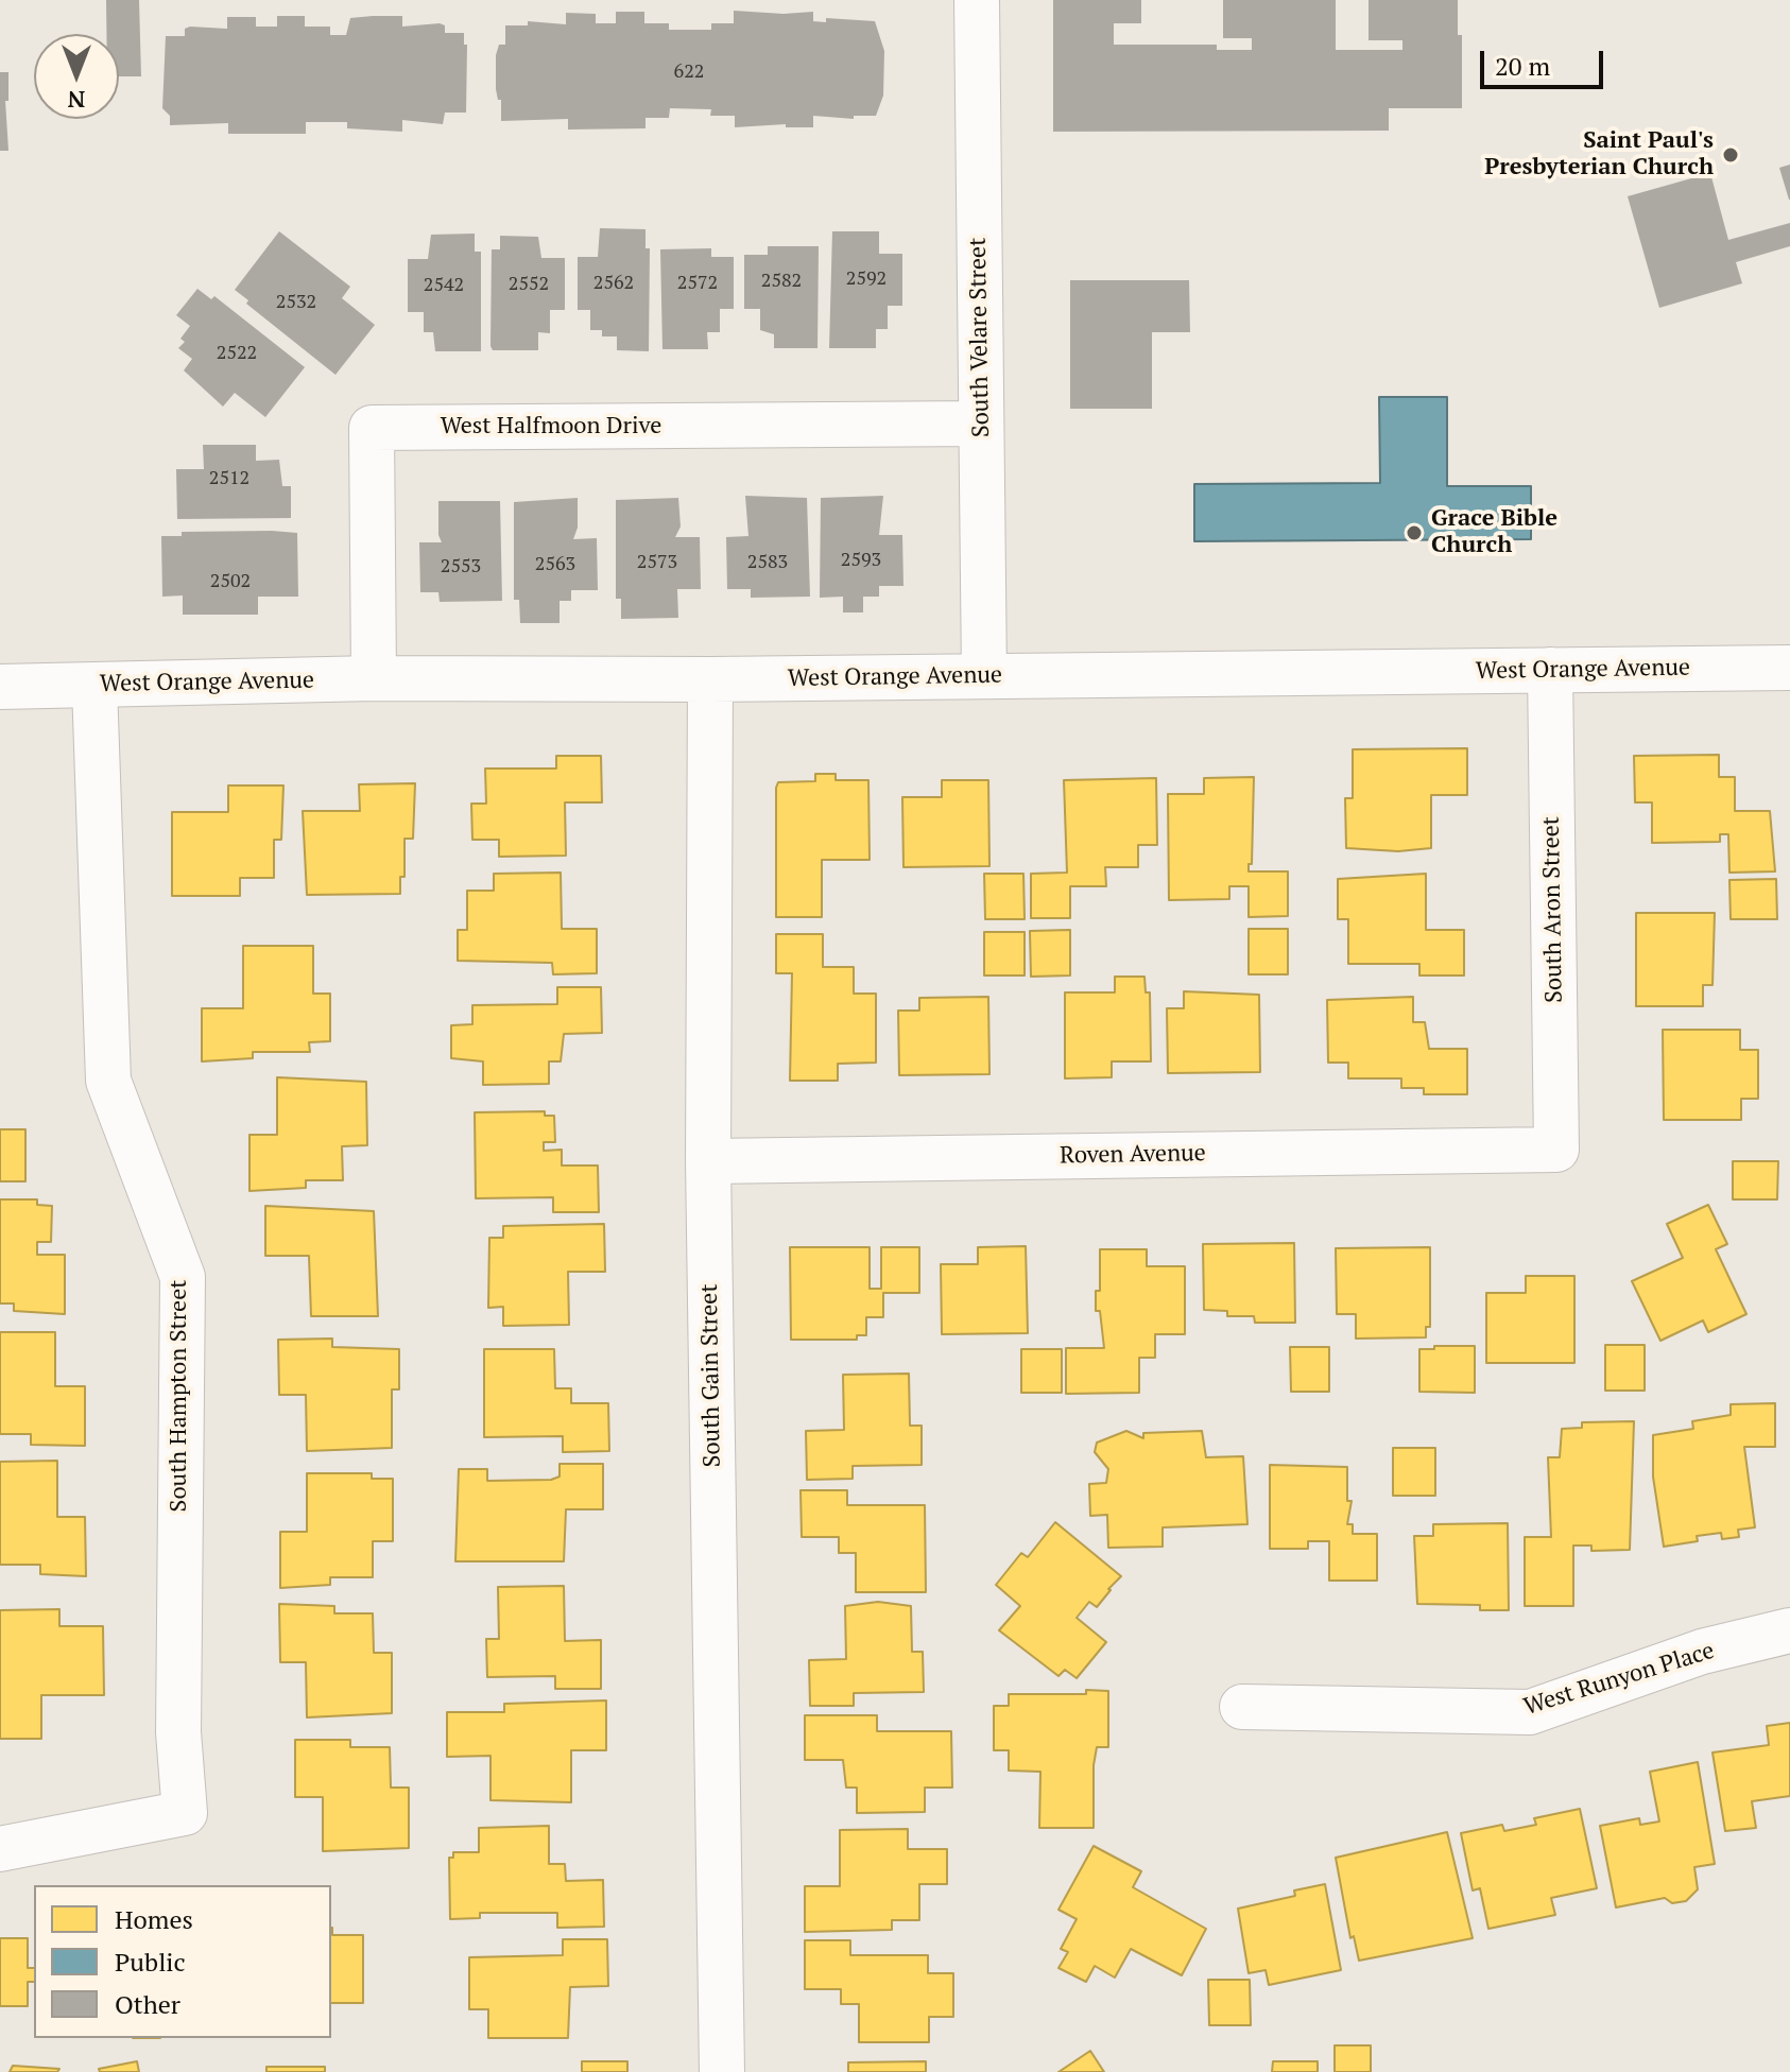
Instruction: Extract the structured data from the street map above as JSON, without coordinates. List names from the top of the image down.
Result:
{
  "streets": {
    "street": [
      "South Velare Street",
      "West Halfmoon Drive",
      "West Orange Avenue",
      "South Aron Street",
      "Roven Avenue",
      "South Gain Street",
      "South Hampton Street",
      "West Runyon Place"
    ]
  },
  "crossings": [
    ["South Velare Street", "West Halfmoon Drive"],
    ["South Velare Street", "West Orange Avenue"],
    ["West Halfmoon Drive", "West Orange Avenue"],
    ["West Orange Avenue", "South Aron Street"],
    ["West Orange Avenue", "South Gain Street"],
    ["West Orange Avenue", "South Hampton Street"],
    ["South Aron Street", "Roven Avenue"],
    ["Roven Avenue", "South Gain Street"]
  ],
  "places": ["Saint Paul's Presbyterian Church", "Grace Bible Church"],
  "house_numbers": [
    "622",
    "2592",
    "2582",
    "2562",
    "2572",
    "2552",
    "2542",
    "2532",
    "2522",
    "2512",
    "2593",
    "2573",
    "2583",
    "2563",
    "2553",
    "2502"
  ],
  "legend": ["Homes", "Public", "Other"],
  "scale_bar": "20 m",
  "north": "bottom"
}
